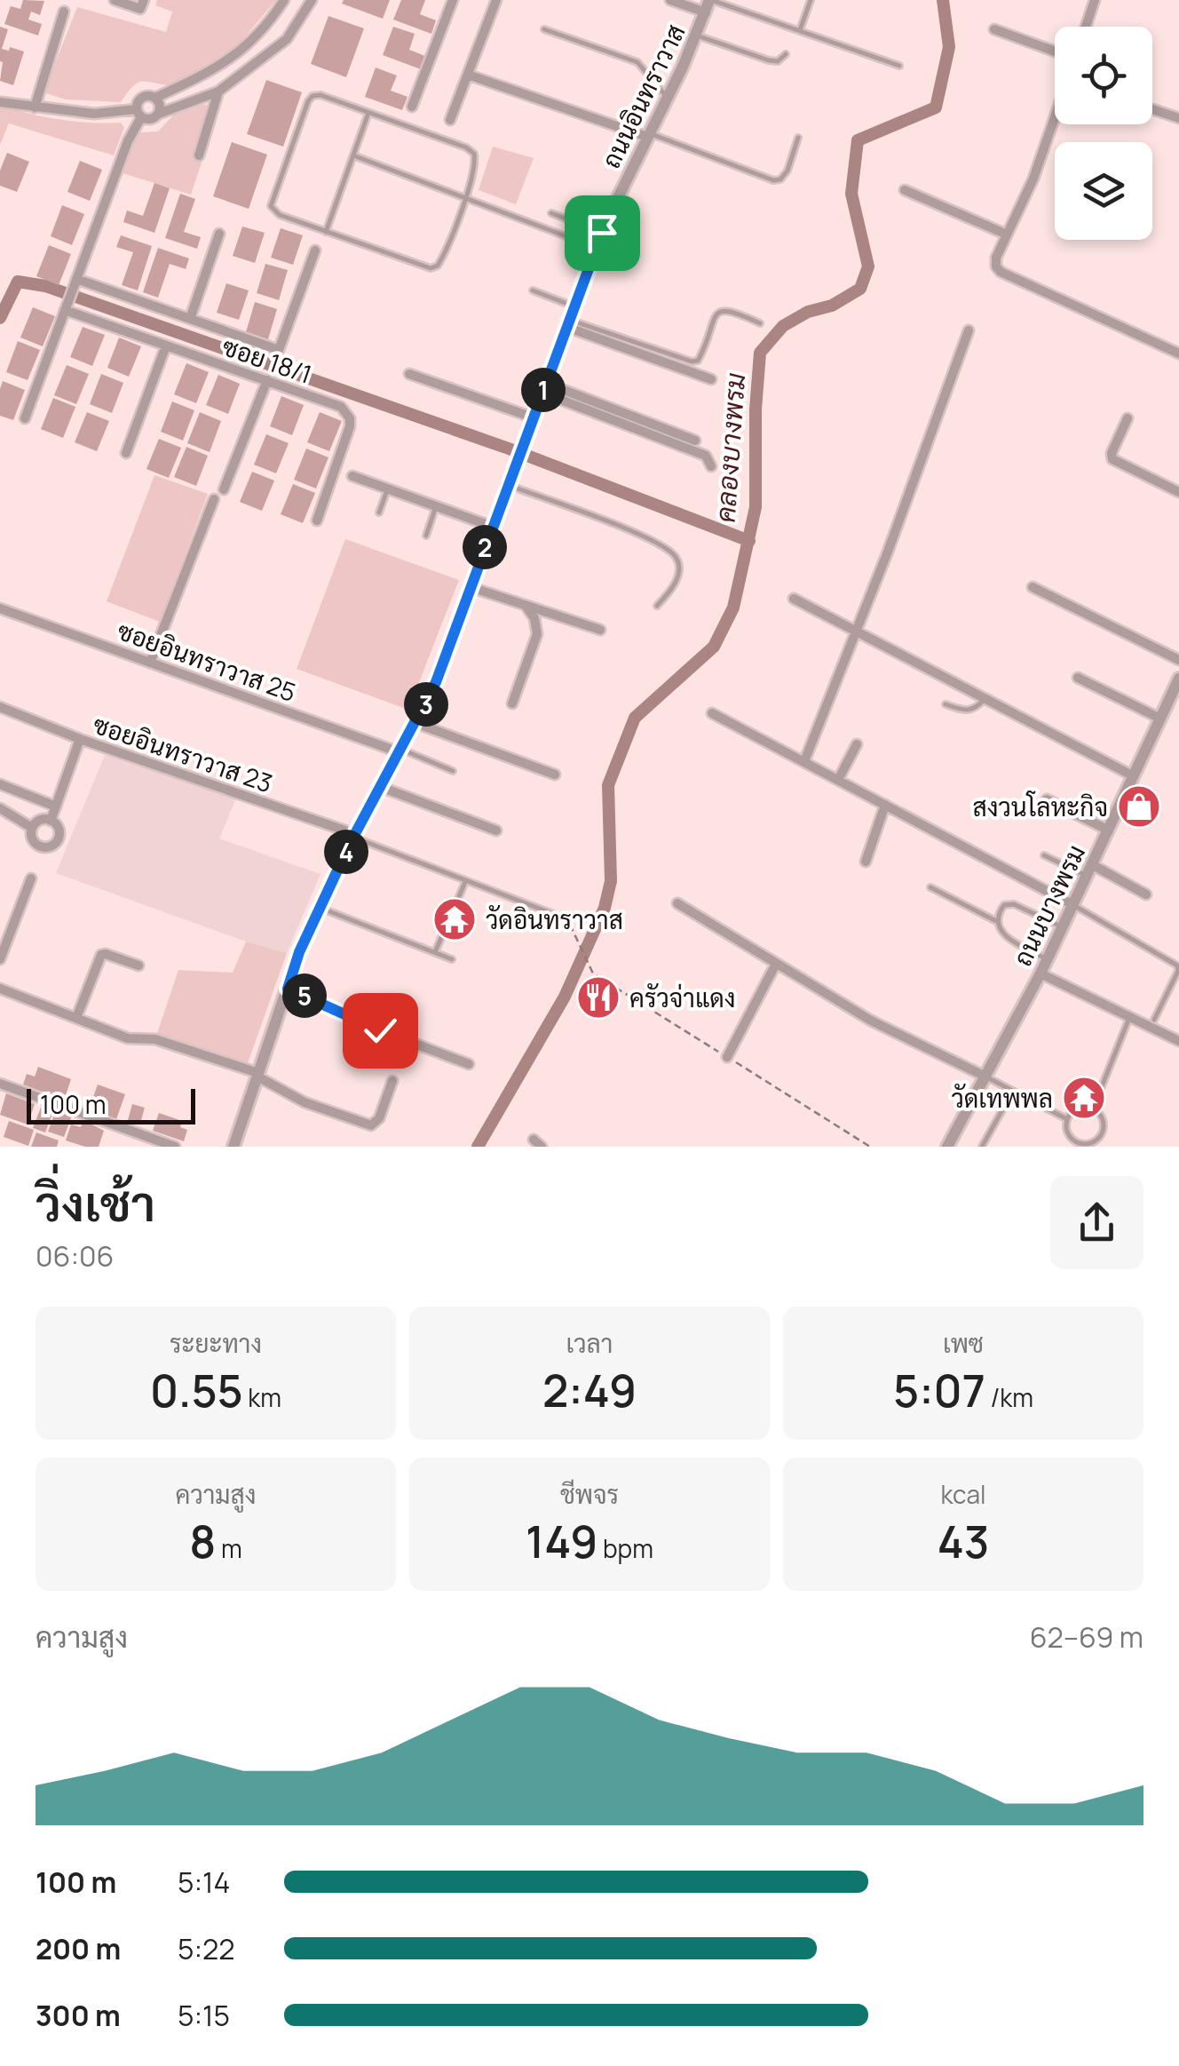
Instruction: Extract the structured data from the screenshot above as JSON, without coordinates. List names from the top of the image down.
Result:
{
  "streets": {
    "street": [
      "ถนนอินทราวาส",
      "ซอย 18/1",
      "ซอยอินทราวาส 25",
      "ซอยอินทราวาส 23",
      "ถนนบางพรม"
    ]
  },
  "crossings": [
    ["ถนนอินทราวาส", "ซอยอินทราวาส 25"],
    ["ถนนอินทราวาส", "ซอยอินทราวาส 23"]
  ],
  "water": ["คลองบางพรม"],
  "places": {
    "shop": ["สงวนโลหะกิจ"],
    "temple": ["วัดอินทราวาส", "วัดเทพพล"],
    "restaurant": ["ครัวจ่าแดง"]
  },
  "scale_bar": "100 m",
  "page": {
    "pins": [
      "1",
      "2",
      "3",
      "4",
      "5"
    ],
    "scale": "100 m",
    "heading": ["วิ่งเช้า", "06:06"],
    "stats": [
      ["ระยะทาง", "0.55 km"],
      ["เวลา", "2:49"],
      ["เพซ", "5:07 /km"],
      ["ความสูง", "8 m"],
      ["ชีพจร", "149 bpm"],
      ["kcal", "43"]
    ],
    "chart": ["ความสูง", "62–69 m"],
    "list": [
      {
        "name": "100 m",
        "note": "5:14"
      },
      {
        "name": "200 m",
        "note": "5:22"
      },
      {
        "name": "300 m",
        "note": "5:15"
      }
    ]
  }
}
